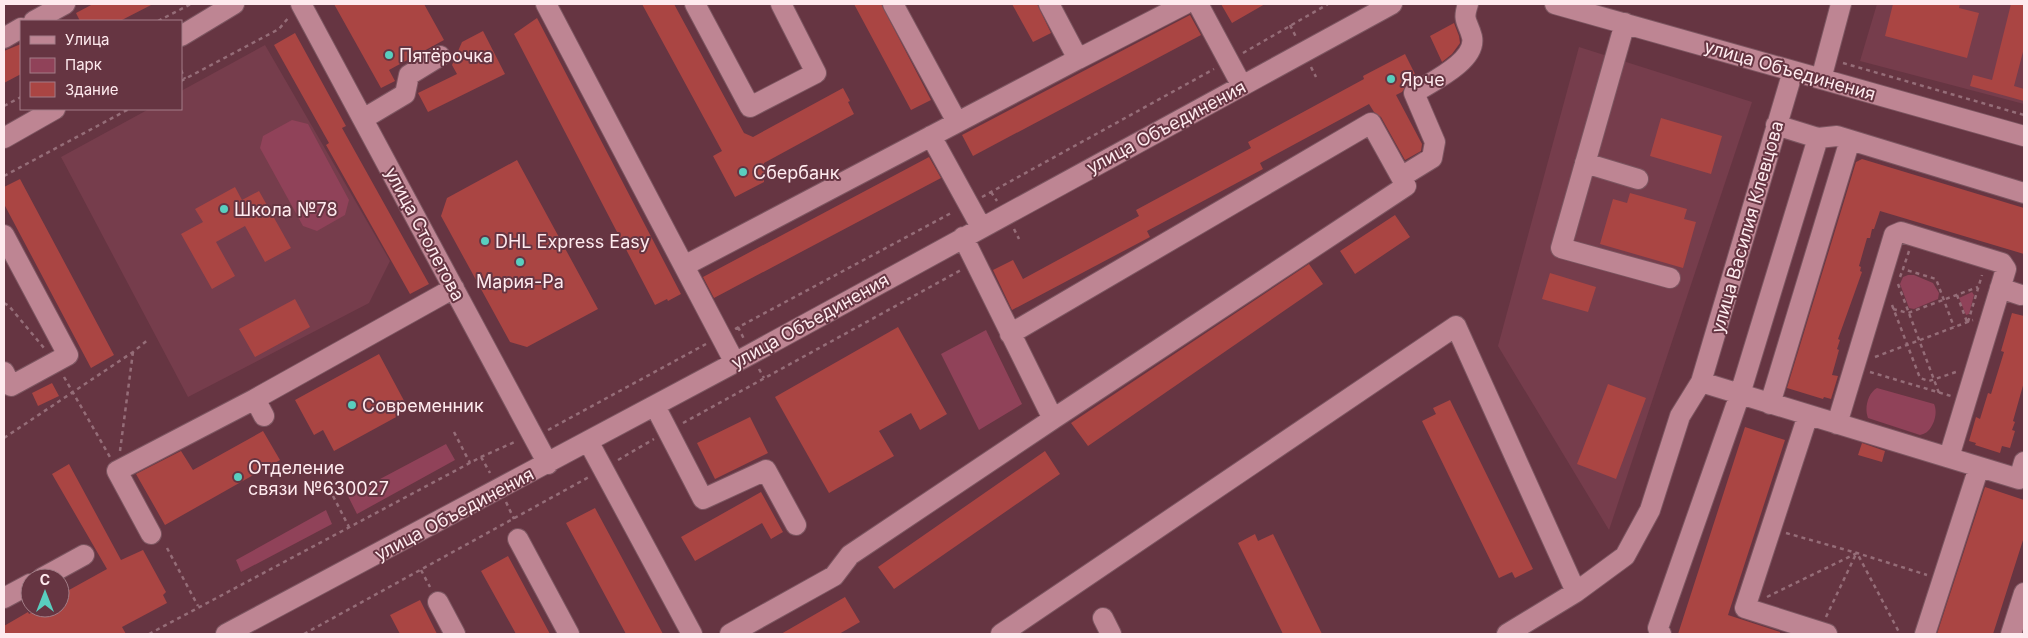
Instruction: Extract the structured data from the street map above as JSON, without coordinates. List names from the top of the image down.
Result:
{
  "streets": {
    "street": ["улица Объединения", "улица Василия Клевцова", "улица Столетова"]
  },
  "crossings": [
    ["улица Объединения", "улица Василия Клевцова"],
    ["улица Объединения", "улица Столетова"]
  ],
  "places": [
    "Пятёрочка",
    "Ярче",
    "Сбербанк",
    "Школа №78",
    "DHL Express Easy",
    "Мария-Ра",
    "Современник",
    "Отделение связи №630027"
  ],
  "legend": ["Улица", "Парк", "Здание"],
  "north": "top"
}
